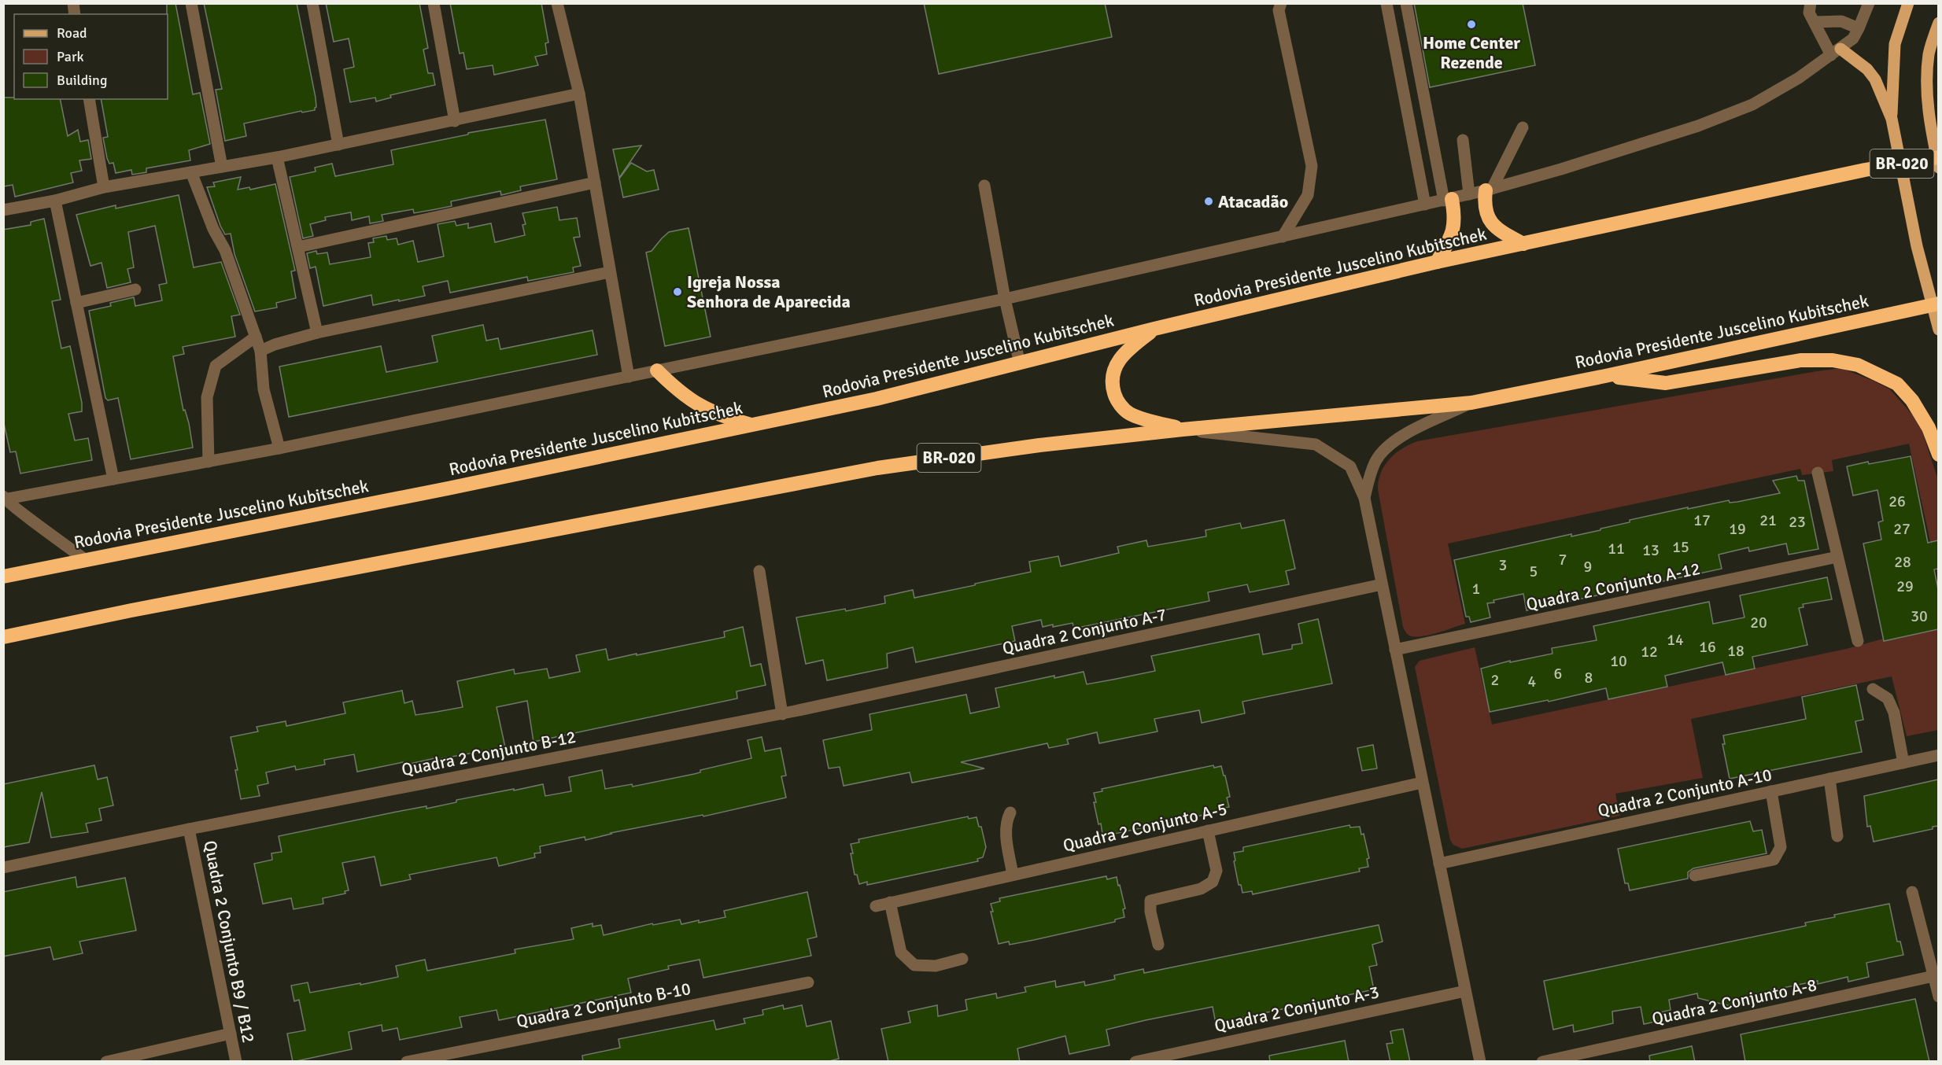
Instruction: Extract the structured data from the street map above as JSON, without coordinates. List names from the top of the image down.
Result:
{
  "streets": {
    "highway": ["BR-020", "Rodovia Presidente Juscelino Kubitschek"],
    "street": [
      "Quadra 2 Conjunto A-12",
      "Quadra 2 Conjunto A-7",
      "Quadra 2 Conjunto B-12",
      "Quadra 2 Conjunto A-10",
      "Quadra 2 Conjunto A-5",
      "Quadra 2 Conjunto B9 / B12",
      "Quadra 2 Conjunto A-8",
      "Quadra 2 Conjunto B-10",
      "Quadra 2 Conjunto A-3"
    ]
  },
  "crossings": [
    ["Quadra 2 Conjunto A-7", "Quadra 2 Conjunto B-12"],
    ["Quadra 2 Conjunto B-12", "Quadra 2 Conjunto B9 / B12"]
  ],
  "places": ["Home Center Rezende", "Atacadão", "Igreja Nossa Senhora de Aparecida"],
  "house_numbers": [
    "26",
    "17",
    "21",
    "23",
    "19",
    "27",
    "15",
    "11",
    "13",
    "7",
    "28",
    "3",
    "9",
    "5",
    "29",
    "1",
    "30",
    "20",
    "14",
    "16",
    "18",
    "12",
    "10",
    "6",
    "8",
    "2",
    "4"
  ],
  "legend": ["Road", "Park", "Building"]
}
